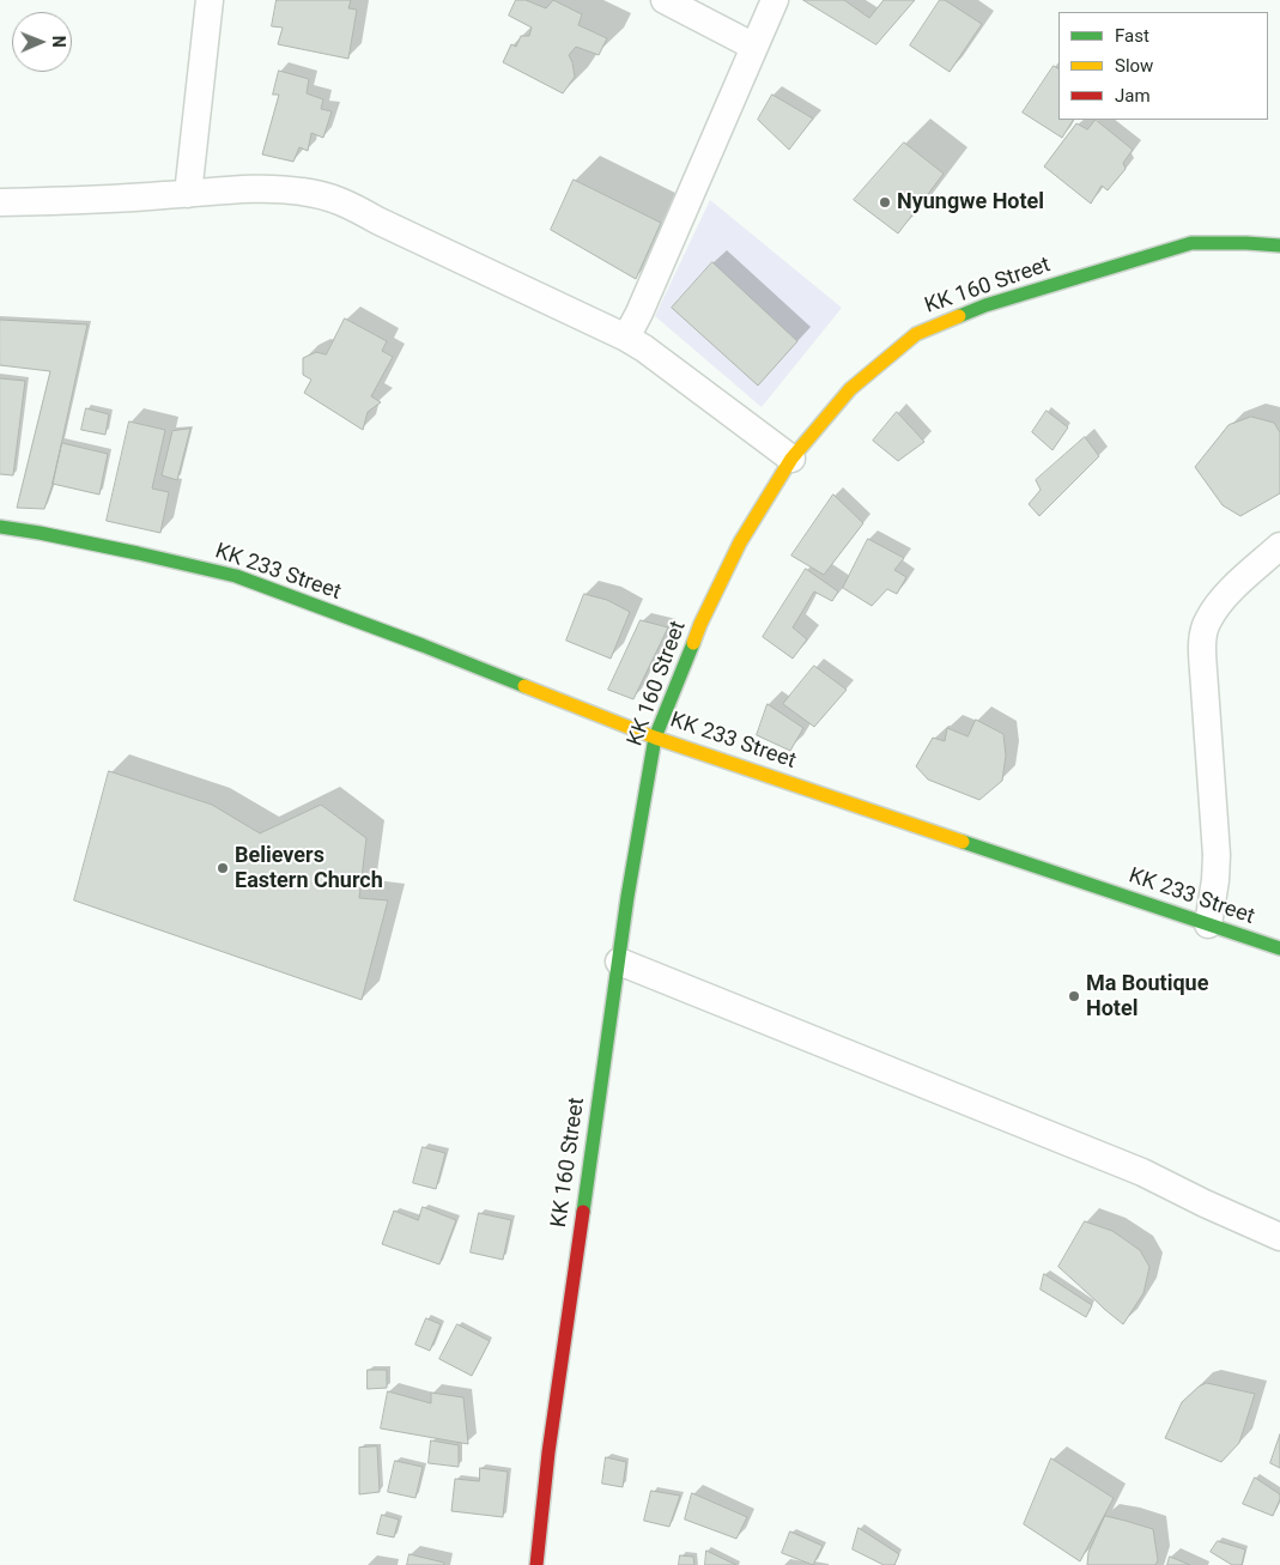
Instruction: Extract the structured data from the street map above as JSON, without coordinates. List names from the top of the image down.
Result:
{
  "streets": {
    "main road": ["KK 160 Street", "KK 233 Street"]
  },
  "crossings": [
    ["KK 160 Street", "KK 233 Street"]
  ],
  "places": ["Nyungwe Hotel", "Believers Eastern Church", "Ma Boutique Hotel"],
  "legend": ["Fast", "Slow", "Jam"],
  "north": "right"
}
